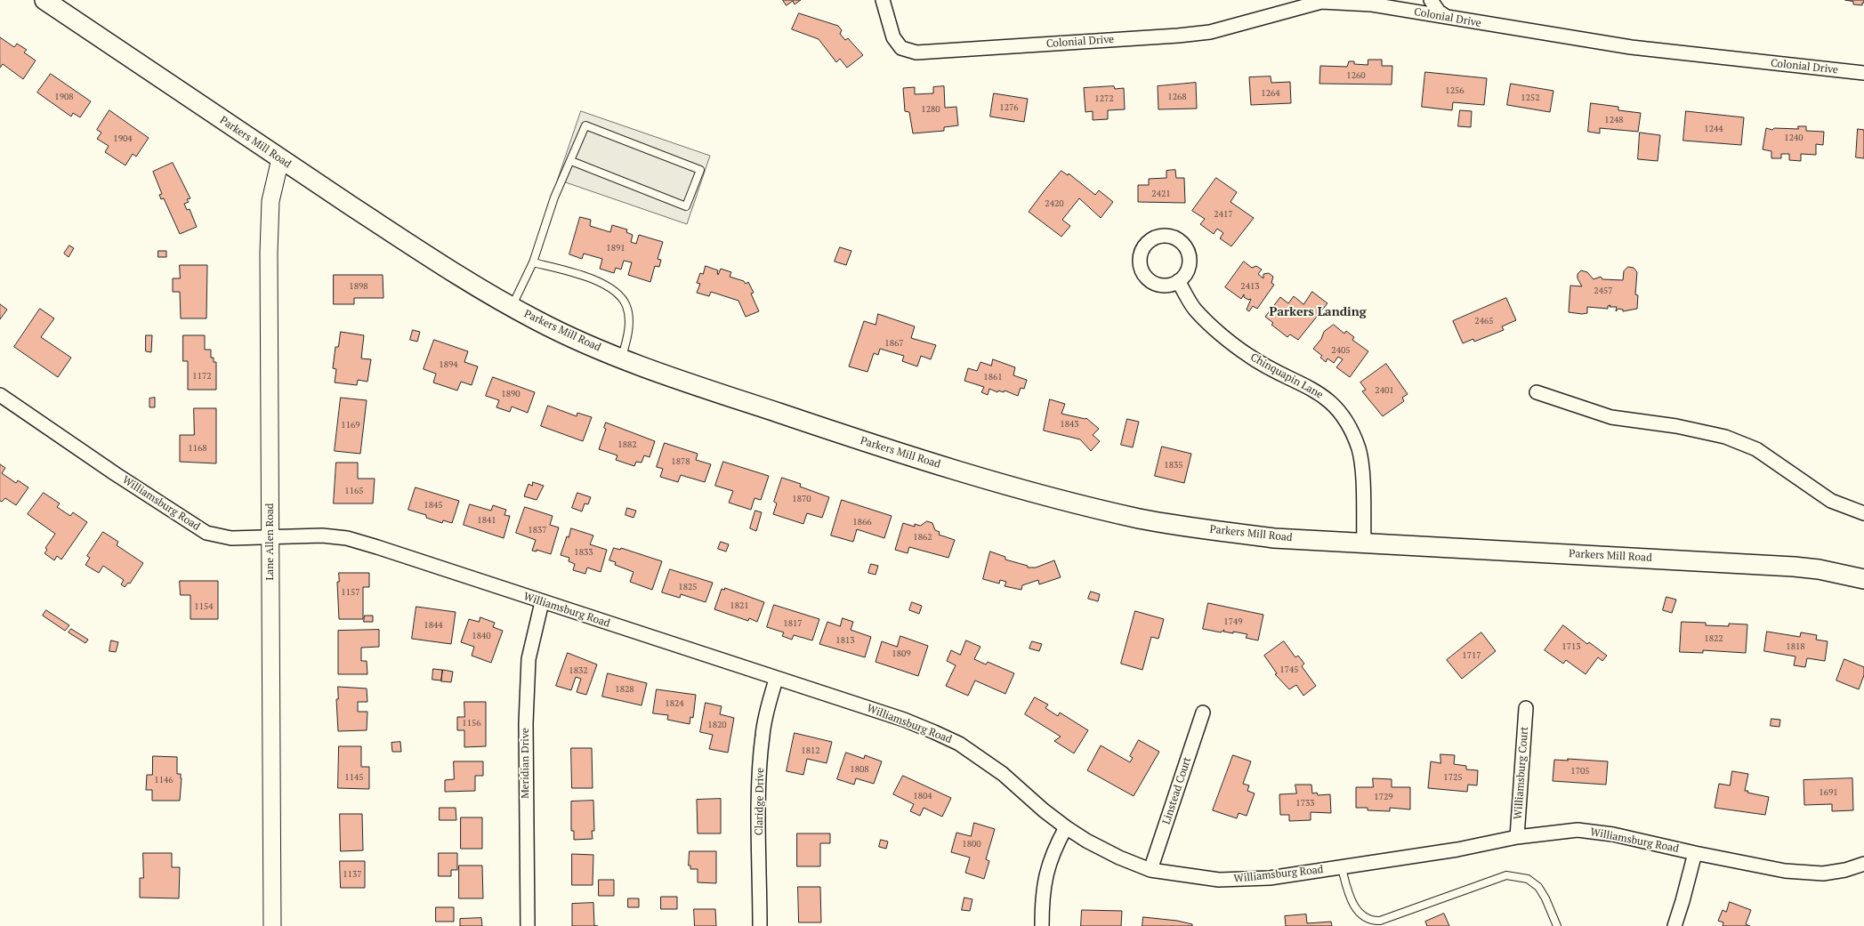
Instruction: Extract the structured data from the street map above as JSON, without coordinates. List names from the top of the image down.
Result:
{
  "streets": {
    "main road": ["Parkers Mill Road"],
    "street": [
      "Colonial Drive",
      "Chinquapin Lane",
      "Williamsburg Road",
      "Lane Allen Road",
      "Meridian Drive",
      "Williamsburg Court",
      "Linstead Court",
      "Claridge Drive"
    ]
  },
  "crossings": [
    ["Parkers Mill Road", "Chinquapin Lane"],
    ["Parkers Mill Road", "Lane Allen Road"],
    ["Williamsburg Road", "Lane Allen Road"],
    ["Williamsburg Road", "Meridian Drive"],
    ["Williamsburg Road", "Williamsburg Court"],
    ["Williamsburg Road", "Linstead Court"],
    ["Williamsburg Road", "Claridge Drive"]
  ],
  "districts": ["Parkers Landing"],
  "house_numbers": [
    "1260",
    "1256",
    "1264",
    "1908",
    "1268",
    "1252",
    "1272",
    "1276",
    "1280",
    "1248",
    "1244",
    "1240",
    "1904",
    "2421",
    "2420",
    "2417",
    "1891",
    "1898",
    "2413",
    "2457",
    "2465",
    "1867",
    "2405",
    "1894",
    "1172",
    "1861",
    "2401",
    "1890",
    "1843",
    "1169",
    "1882",
    "1168",
    "1878",
    "1835",
    "1165",
    "1870",
    "1845",
    "1841",
    "1866",
    "1837",
    "1862",
    "1833",
    "1825",
    "1157",
    "1821",
    "1154",
    "1749",
    "1817",
    "1844",
    "1840",
    "1822",
    "1813",
    "1713",
    "1818",
    "1809",
    "1717",
    "1745",
    "1832",
    "1828",
    "1824",
    "1156",
    "1820",
    "1812",
    "1808",
    "1705",
    "1145",
    "1725",
    "1146",
    "1691",
    "1804",
    "1729",
    "1733",
    "1800",
    "1137"
  ]
}
